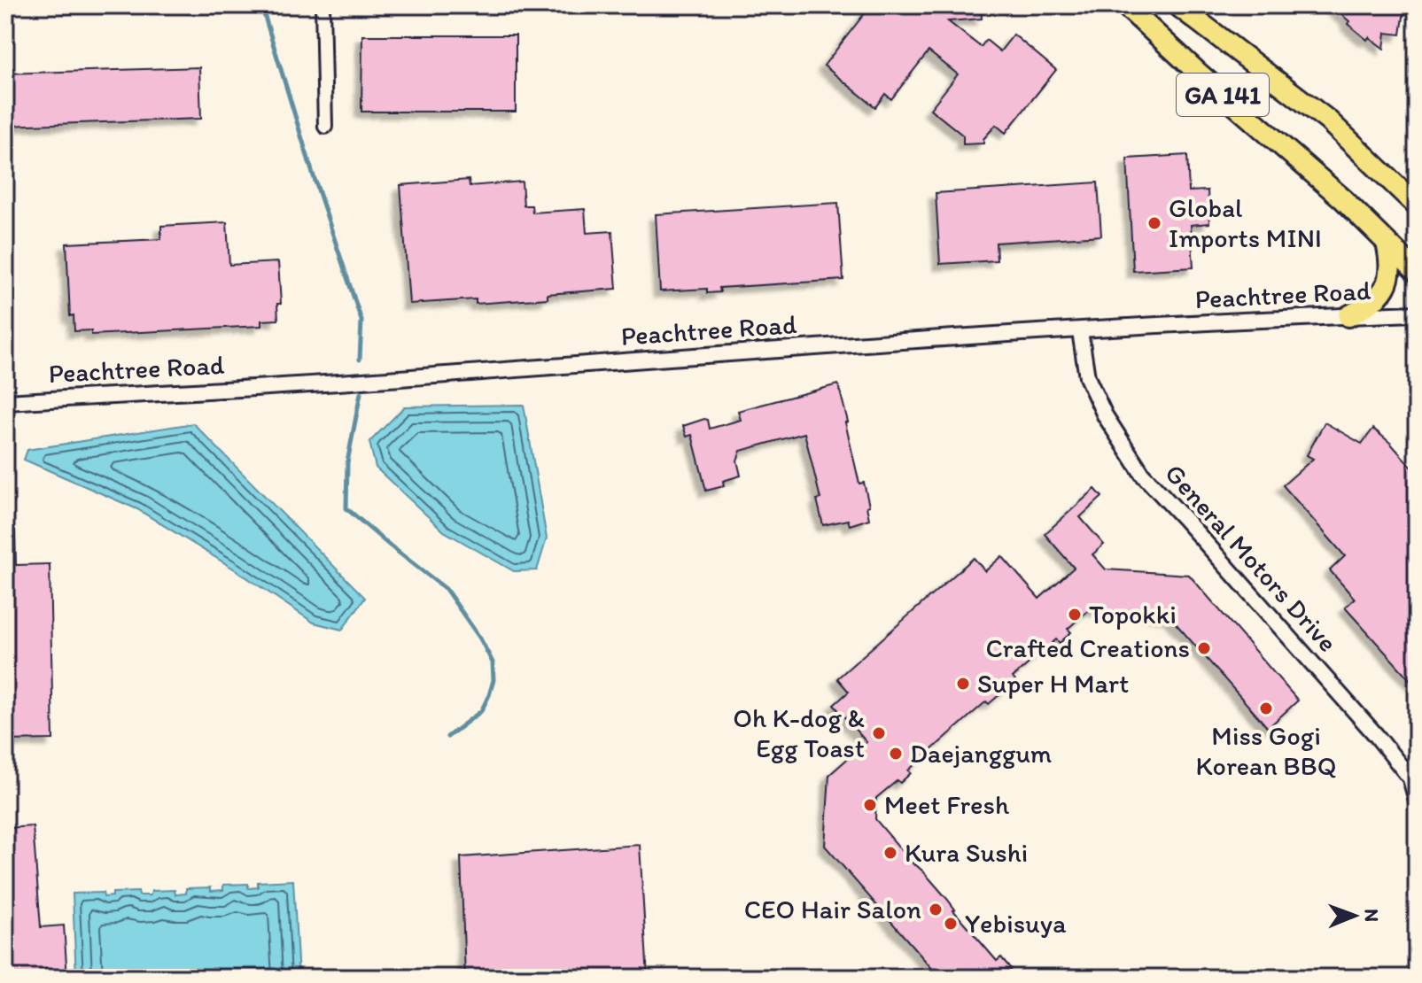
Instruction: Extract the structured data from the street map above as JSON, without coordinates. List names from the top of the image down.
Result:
{
  "streets": {
    "highway": ["GA 141"],
    "street": ["Peachtree Road", "General Motors Drive"]
  },
  "crossings": [
    ["Peachtree Road", "General Motors Drive"]
  ],
  "places": [
    "Global Imports MINI",
    "Topokki",
    "Crafted Creations",
    "Super H Mart",
    "Miss Gogi Korean BBQ",
    "Oh K-dog & Egg Toast",
    "Daejanggum",
    "Meet Fresh",
    "Kura Sushi",
    "CEO Hair Salon",
    "Yebisuya"
  ],
  "north": "right"
}
